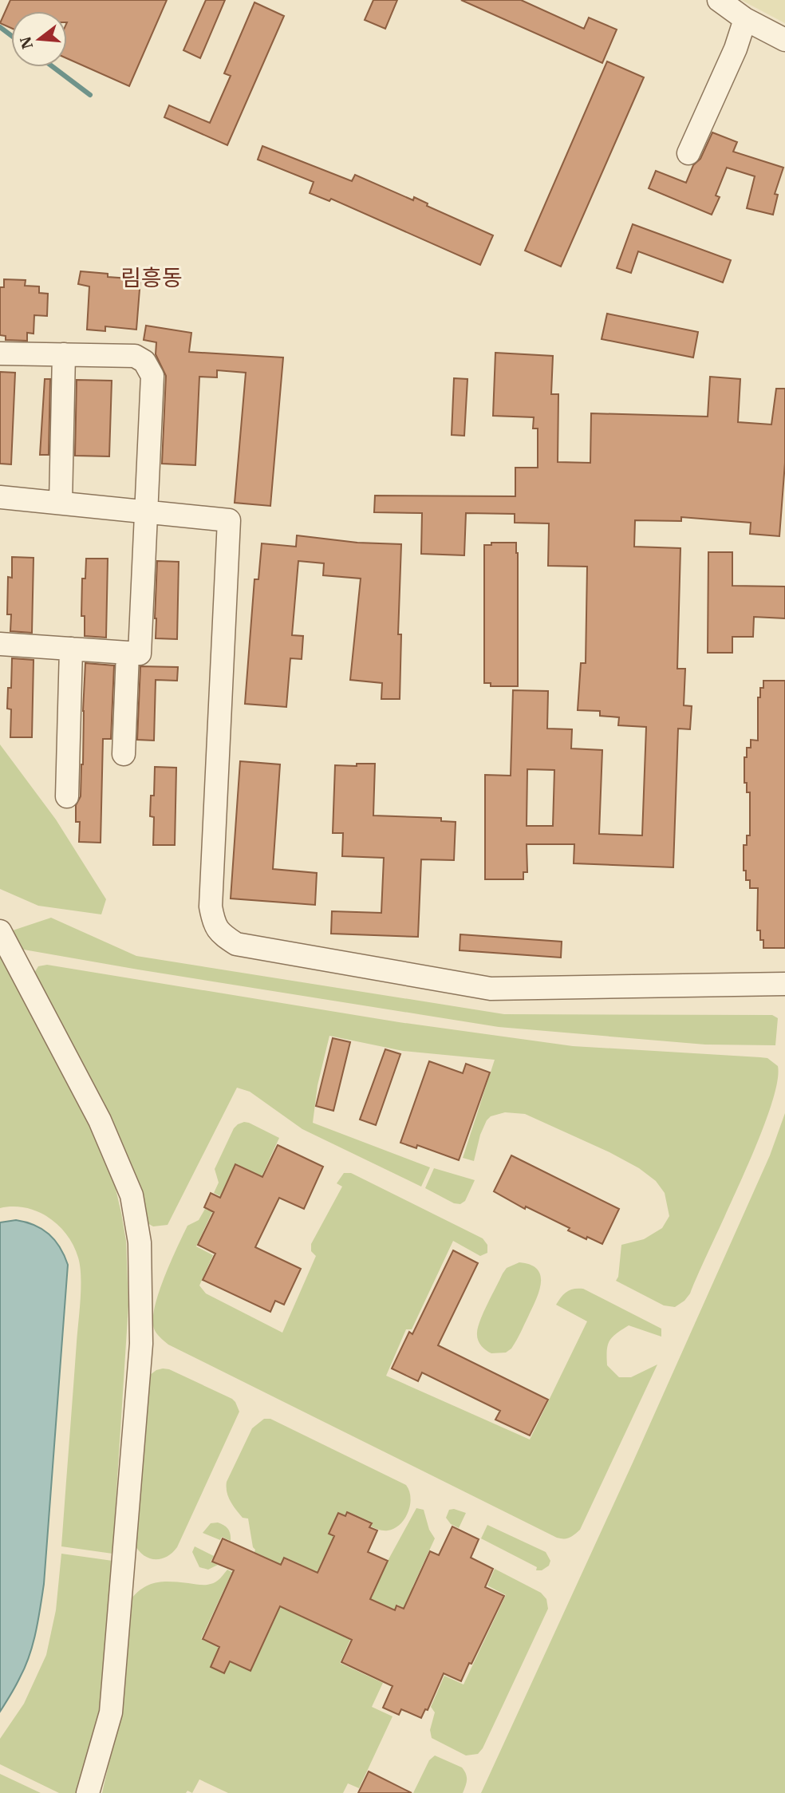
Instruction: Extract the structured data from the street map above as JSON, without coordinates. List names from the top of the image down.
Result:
{
  "districts": ["림흥동"],
  "north": "left"
}
